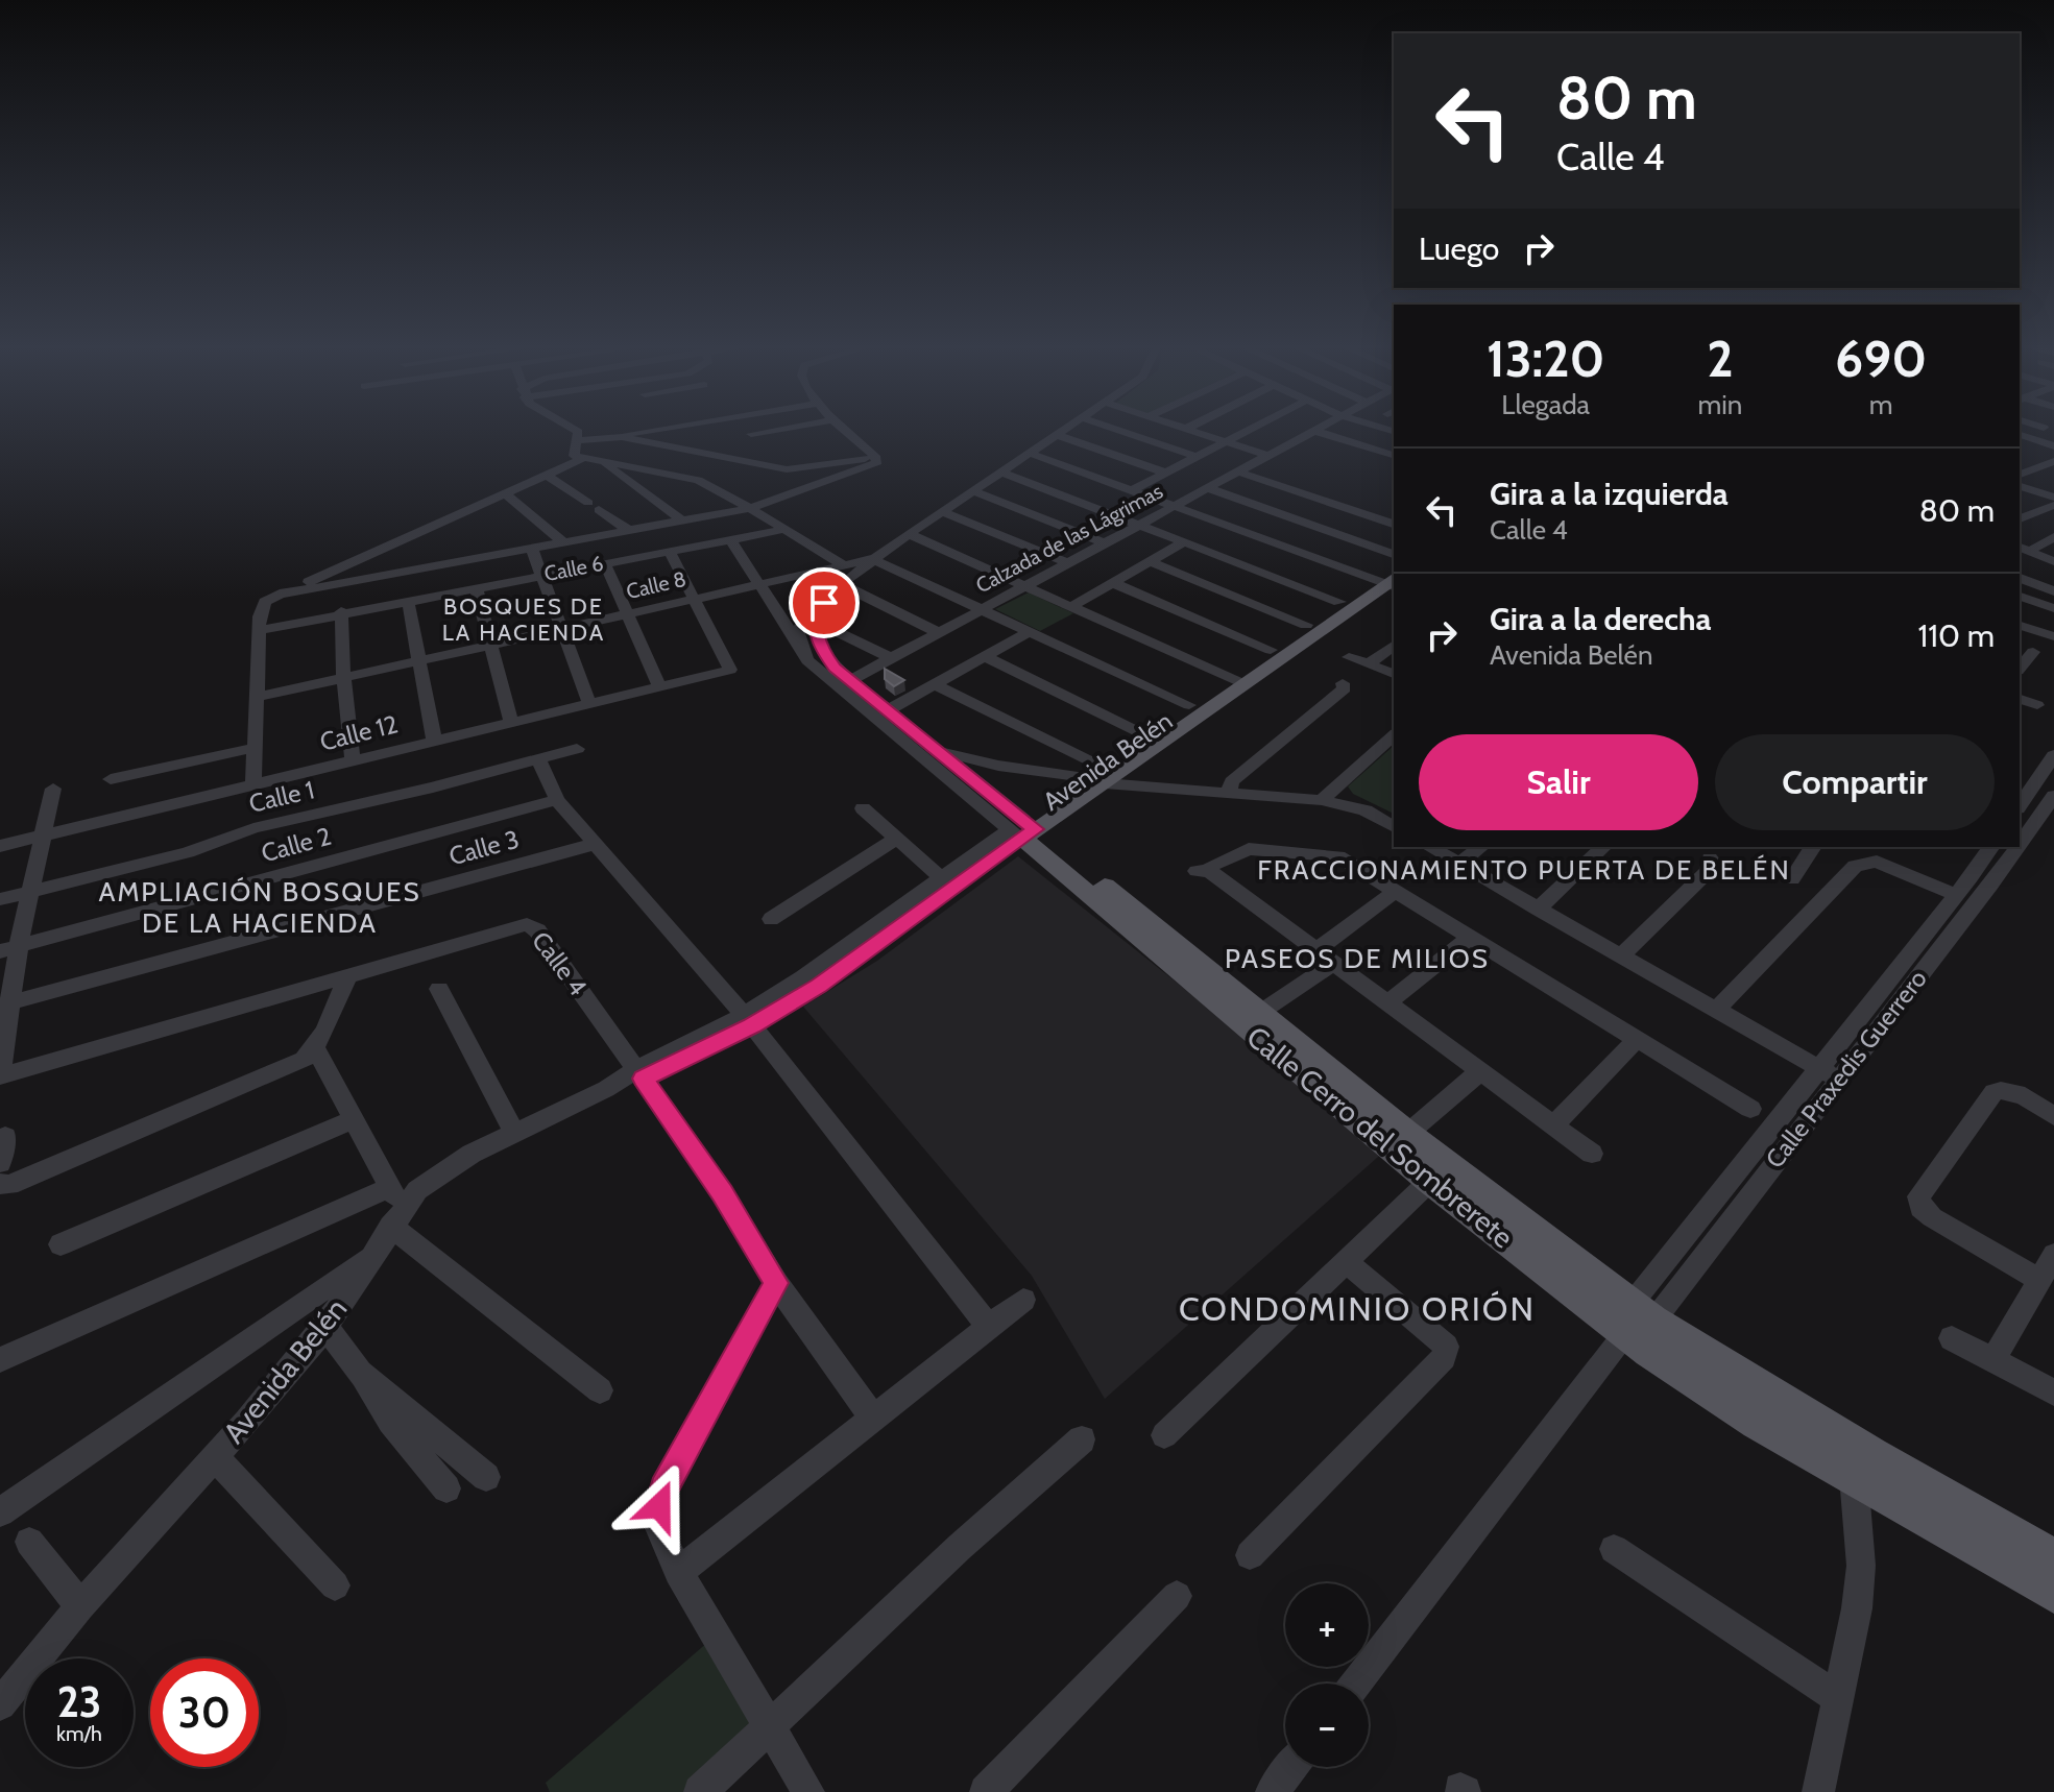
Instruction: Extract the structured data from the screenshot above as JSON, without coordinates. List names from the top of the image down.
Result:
{
  "streets": {
    "main road": ["Avenida Belén", "Calle Cerro del Sombrerete"],
    "street": [
      "Calzada de las Lágrimas",
      "Calle 6",
      "Calle 8",
      "Calle 12",
      "Calle 1",
      "Calle 2",
      "Calle 3",
      "Calle 4",
      "Calle Praxedis Guerrero"
    ]
  },
  "crossings": [
    ["Calzada de las Lágrimas", "Calle Cerro del Sombrerete"],
    ["Calle 8", "Calle 12"],
    ["Avenida Belén", "Calle 4"],
    ["Avenida Belén", "Calle Cerro del Sombrerete"],
    ["Calle Praxedis Guerrero", "Calle Cerro del Sombrerete"]
  ],
  "districts": [
    "BOSQUES DE LA HACIENDA",
    "FRACCIONAMIENTO PUERTA DE BELÉN",
    "AMPLIACIÓN BOSQUES DE LA HACIENDA",
    "PASEOS DE MILIOS",
    "CONDOMINIO ORIÓN"
  ],
  "page": {
    "turn": ["80 m", "Calle 4"],
    "then": "Luego",
    "eta": [
      "13:20",
      "Llegada",
      "2",
      "min",
      "690",
      "m"
    ],
    "list": [
      {
        "name": "Gira a la izquierda",
        "note": "Calle 4",
        "value": "80 m"
      },
      {
        "name": "Gira a la derecha",
        "note": "Avenida Belén",
        "value": "110 m"
      }
    ],
    "buttons": ["Salir", "Compartir"],
    "map_buttons": ["+", "−"],
    "speed": "23 km/h",
    "limit": "30"
  }
}
